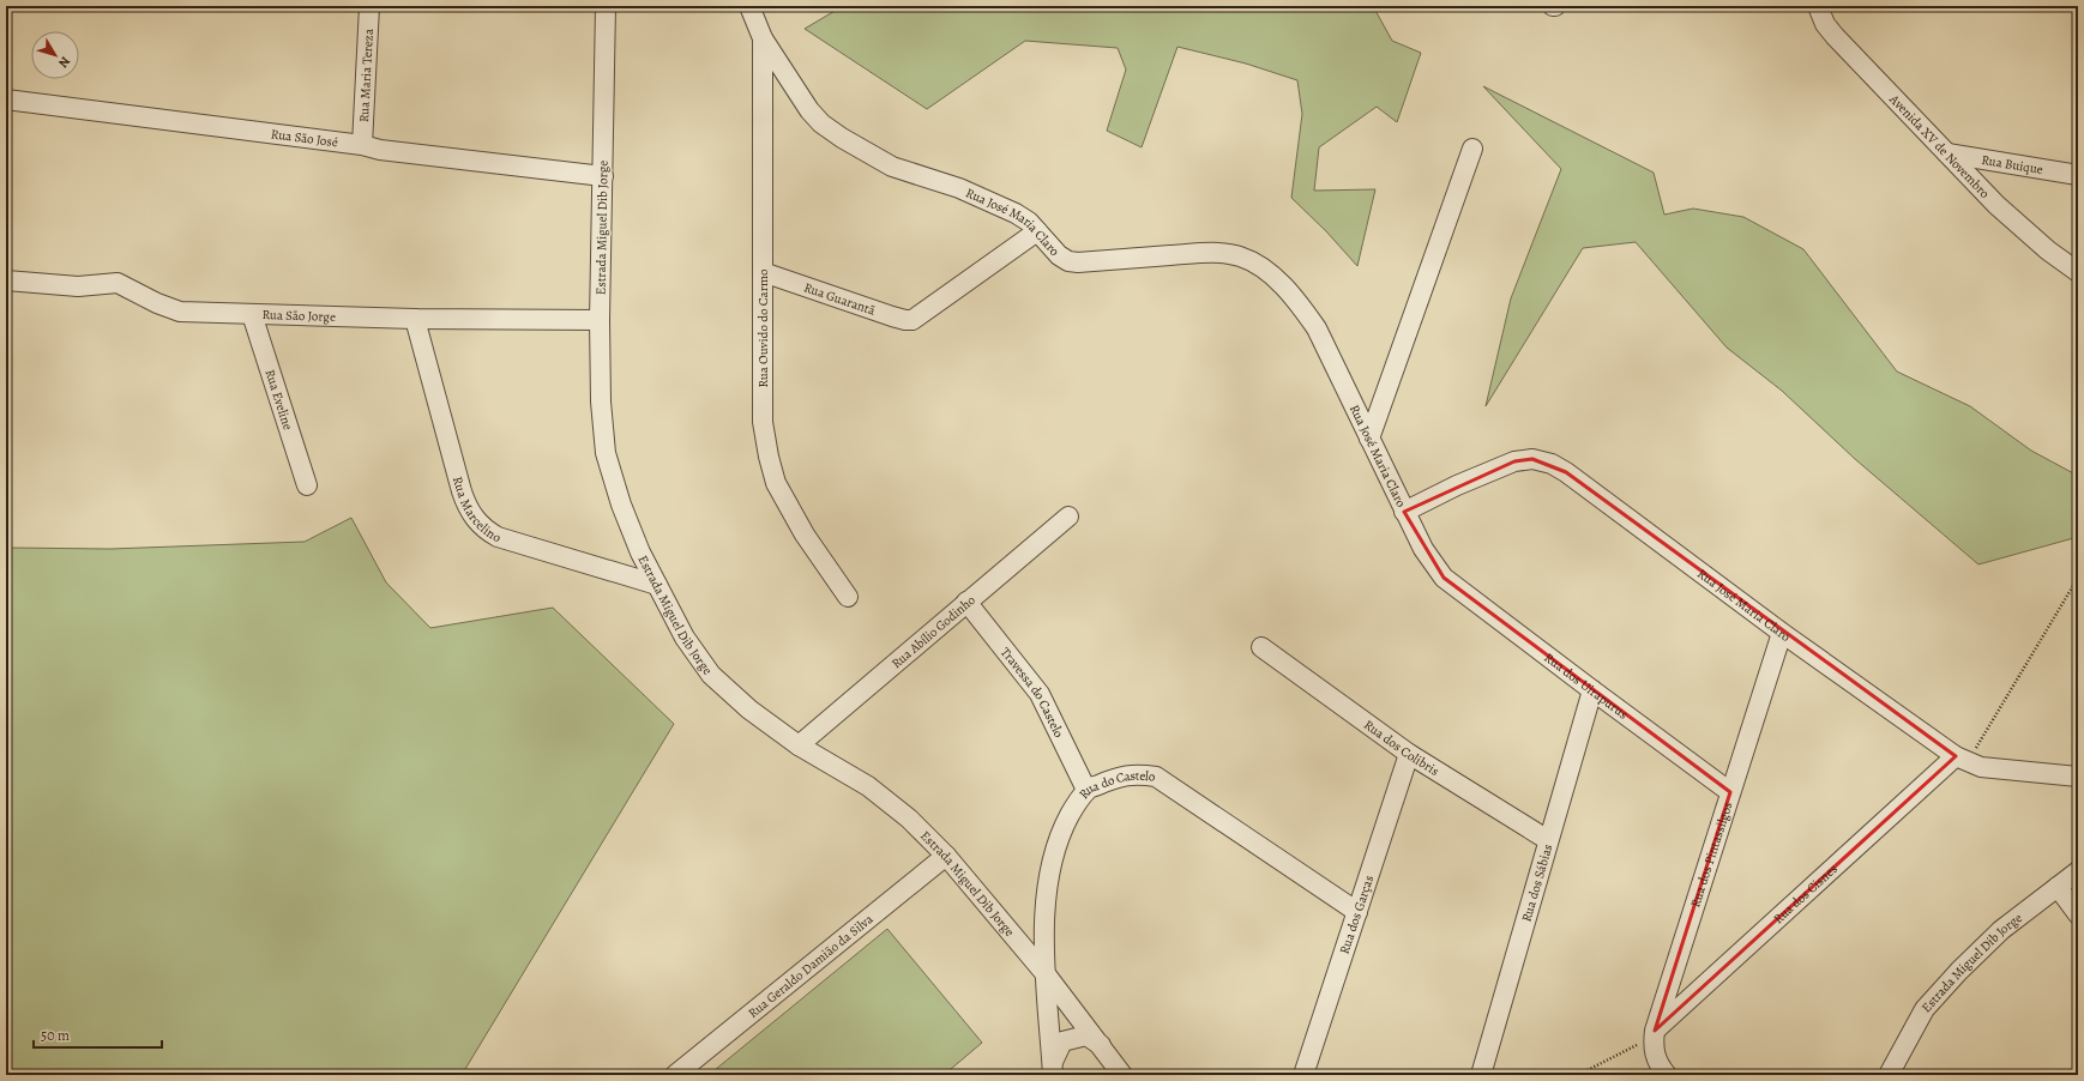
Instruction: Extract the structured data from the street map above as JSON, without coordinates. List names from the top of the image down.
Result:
{
  "streets": {
    "street": [
      "Rua Maria Tereza",
      "Rua São José",
      "Avenida XV de Novembro",
      "Rua Buique",
      "Rua José Maria Claro",
      "Estrada Miguel Dib Jorge",
      "Rua Guarantã",
      "Rua São Jorge",
      "Rua Ouvido do Carmo",
      "Rua Eveline",
      "Rua Marcelino",
      "Rua Abílio Godinho",
      "Rua dos Uirapurus",
      "Travessa do Castelo",
      "Rua dos Colibris",
      "Rua do Castelo",
      "Rua dos Pintassilgos",
      "Rua dos Sábias",
      "Rua dos Cisnes",
      "Rua dos Garças",
      "Rua Geraldo Damião da Silva"
    ]
  },
  "crossings": [
    ["Rua Maria Tereza", "Rua São José"],
    ["Rua São José", "Estrada Miguel Dib Jorge"],
    ["Avenida XV de Novembro", "Rua Buique"],
    ["Rua José Maria Claro", "Rua Guarantã"],
    ["Rua José Maria Claro", "Rua Ouvido do Carmo"],
    ["Rua José Maria Claro", "Rua dos Uirapurus"],
    ["Rua José Maria Claro", "Rua dos Pintassilgos"],
    ["Rua José Maria Claro", "Rua dos Cisnes"],
    ["Estrada Miguel Dib Jorge", "Rua São Jorge"],
    ["Estrada Miguel Dib Jorge", "Rua Marcelino"],
    ["Estrada Miguel Dib Jorge", "Rua Abílio Godinho"],
    ["Estrada Miguel Dib Jorge", "Rua do Castelo"],
    ["Estrada Miguel Dib Jorge", "Rua Geraldo Damião da Silva"],
    ["Rua Guarantã", "Rua Ouvido do Carmo"],
    ["Rua São Jorge", "Rua Eveline"],
    ["Rua São Jorge", "Rua Marcelino"],
    ["Rua Abílio Godinho", "Travessa do Castelo"],
    ["Rua dos Uirapurus", "Rua dos Pintassilgos"],
    ["Rua dos Uirapurus", "Rua dos Sábias"],
    ["Travessa do Castelo", "Rua do Castelo"],
    ["Rua dos Colibris", "Rua dos Sábias"],
    ["Rua dos Colibris", "Rua dos Garças"],
    ["Rua do Castelo", "Rua dos Garças"],
    ["Rua dos Pintassilgos", "Rua dos Cisnes"]
  ],
  "scale_bar": "50 m",
  "north": "bottom right"
}
